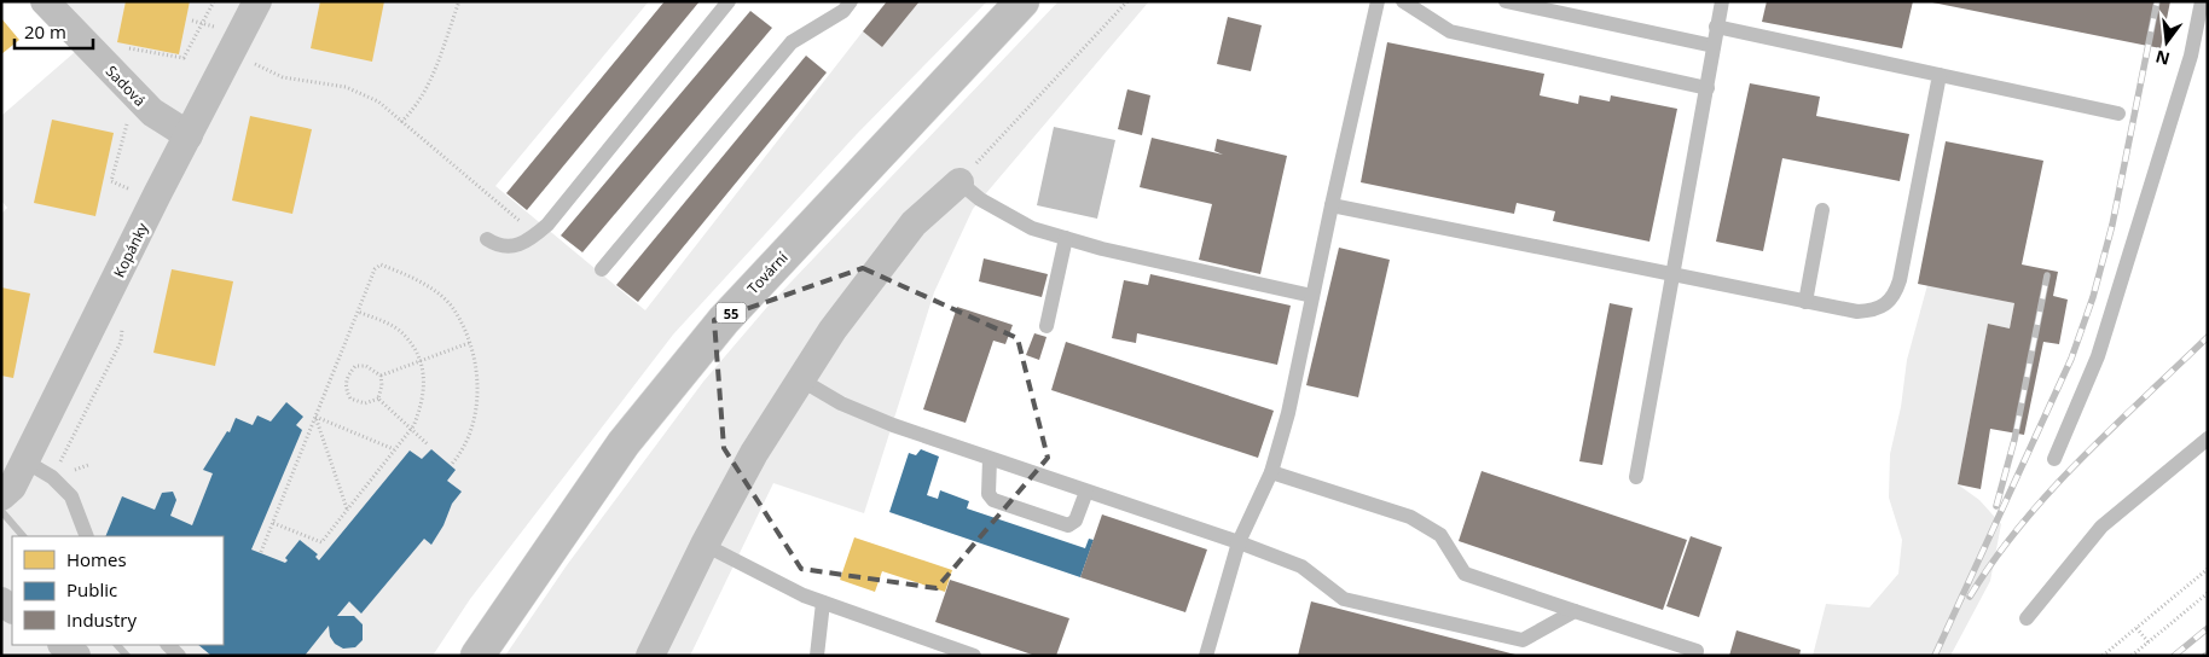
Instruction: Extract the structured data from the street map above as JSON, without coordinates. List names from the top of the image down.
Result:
{
  "streets": {
    "main road": ["Tovární", "55"],
    "street": ["Sadová", "Kopánky"]
  },
  "crossings": [
    ["Sadová", "Kopánky"]
  ],
  "legend": ["Homes", "Public", "Industry"],
  "scale_bar": "20 m",
  "north": "bottom"
}
